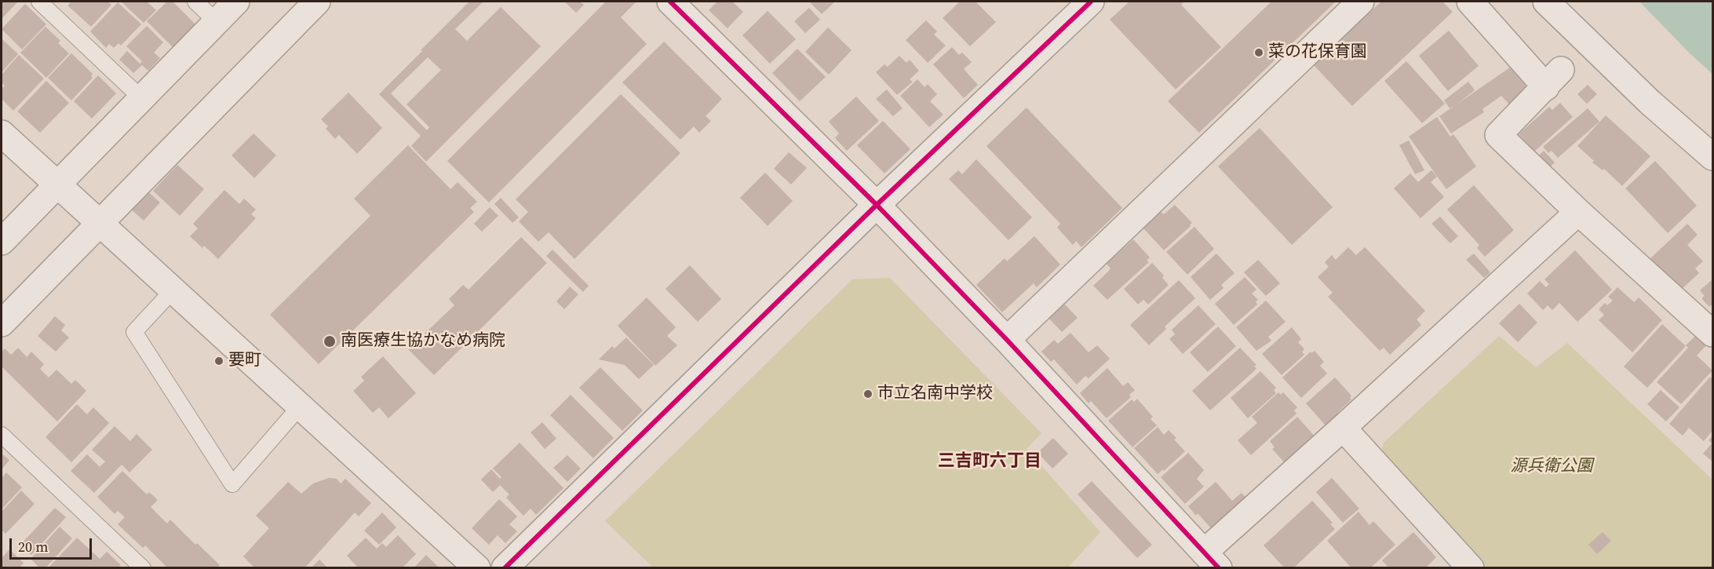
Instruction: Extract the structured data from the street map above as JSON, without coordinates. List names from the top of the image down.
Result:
{
  "districts": ["三吉町六丁目"],
  "parks": ["源兵衛公園"],
  "places": [
    "菜の花保育園",
    "南医療生協かなめ病院",
    "要町",
    "市立名南中学校"
  ],
  "scale_bar": "20 m"
}
